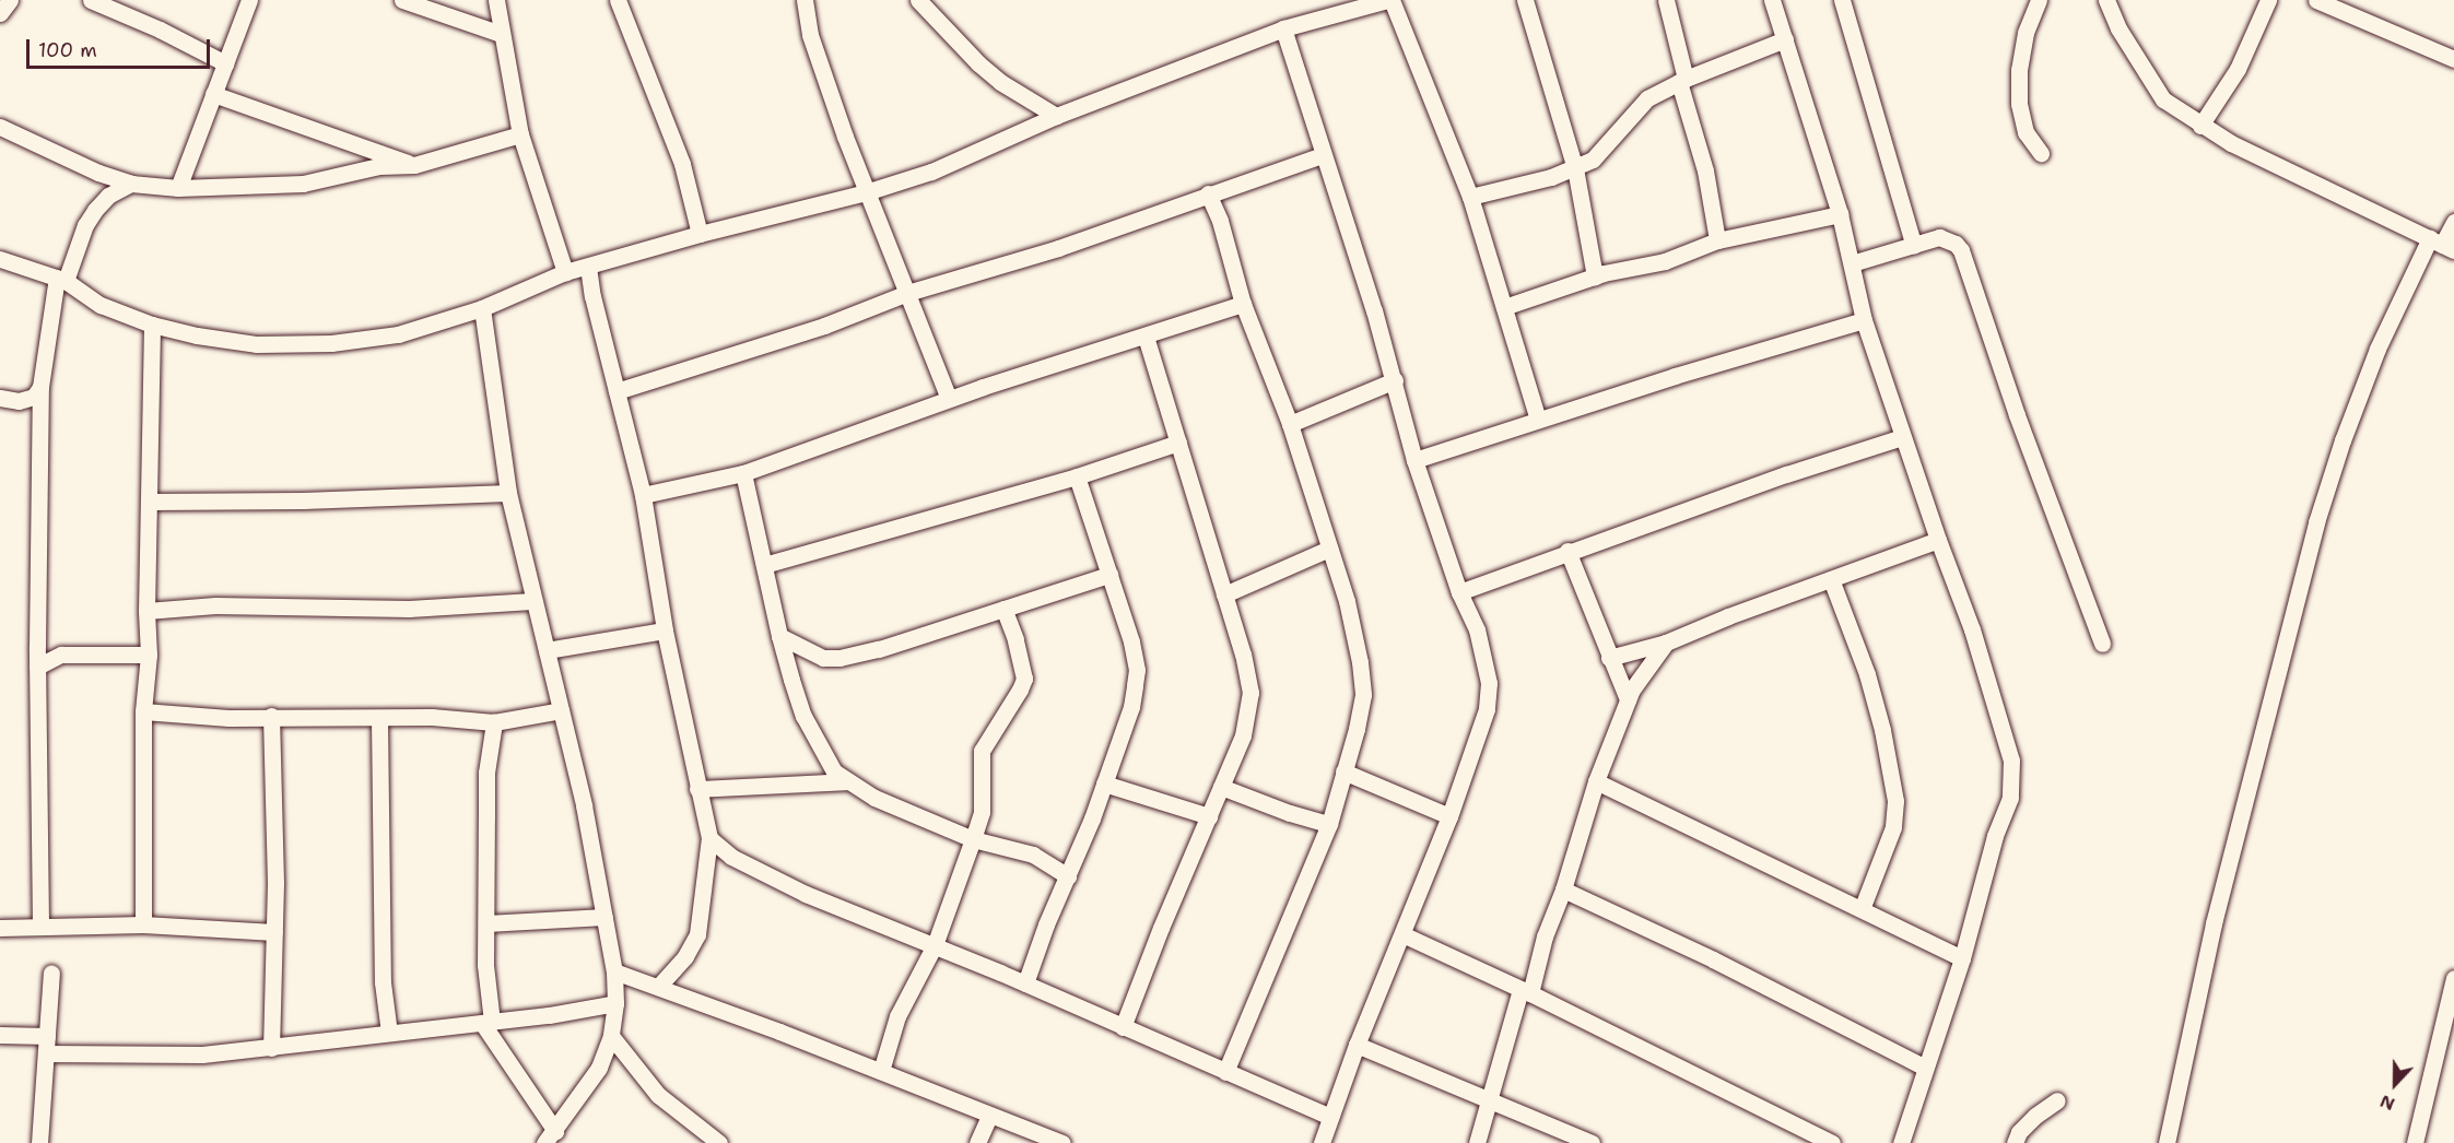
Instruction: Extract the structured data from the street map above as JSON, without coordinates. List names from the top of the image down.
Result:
{
  "scale_bar": "100 m",
  "north": "bottom"
}
